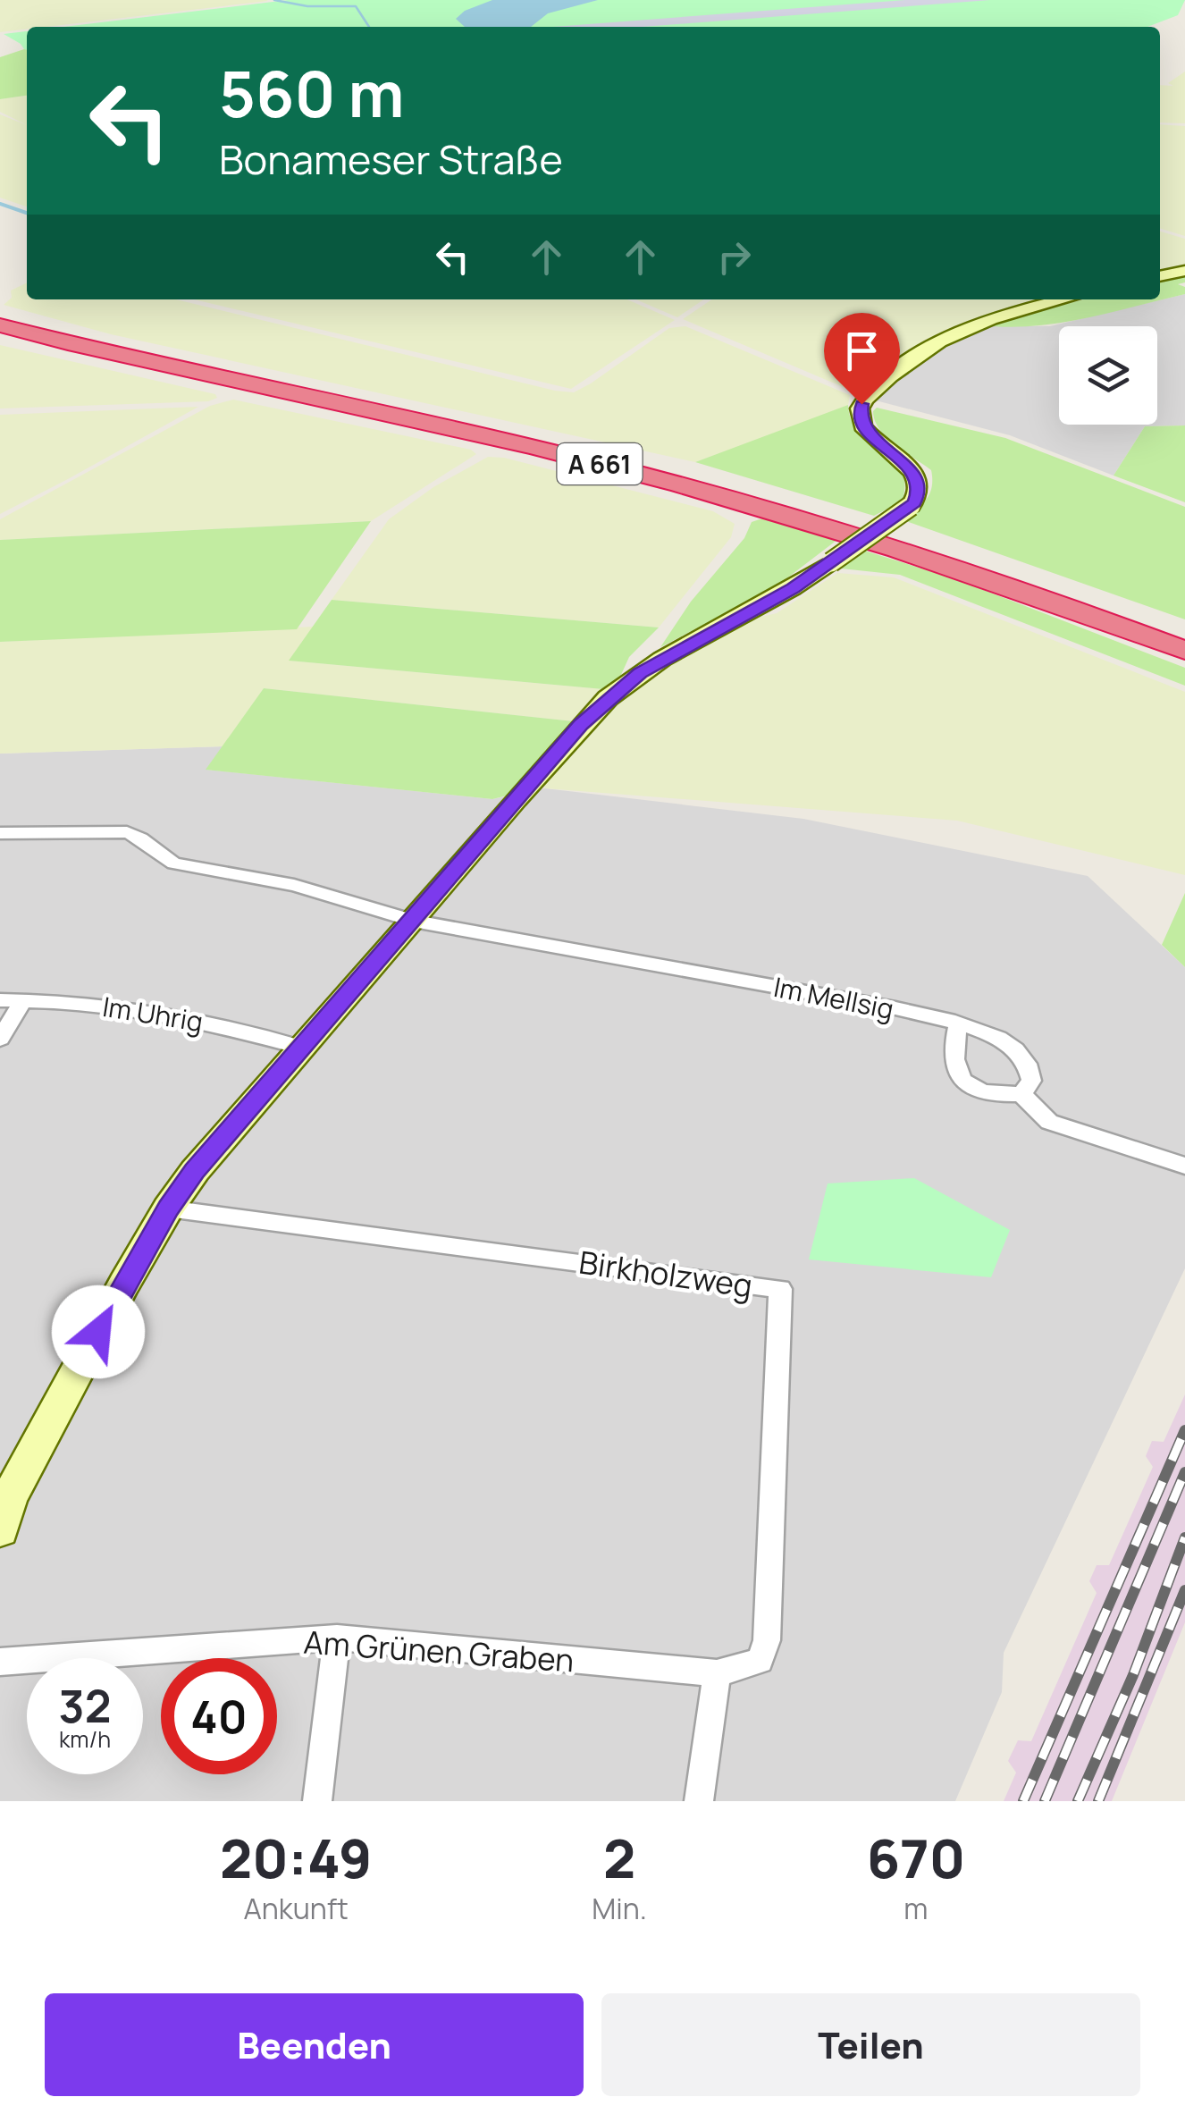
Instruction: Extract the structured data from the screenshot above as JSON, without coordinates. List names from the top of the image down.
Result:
{
  "streets": {
    "highway": ["A 661"],
    "street": [
      "Im Mellsig",
      "Im Uhrig",
      "Birkholzweg",
      "Am Grünen Graben"
    ]
  },
  "crossings": [
    ["Birkholzweg", "Am Grünen Graben"]
  ],
  "page": {
    "turn": ["560 m", "Bonameser Straße"],
    "speed": "32 km/h",
    "limit": "40",
    "eta": [
      "20:49",
      "Ankunft",
      "2",
      "Min.",
      "670",
      "m"
    ],
    "buttons": ["Beenden", "Teilen"]
  }
}
